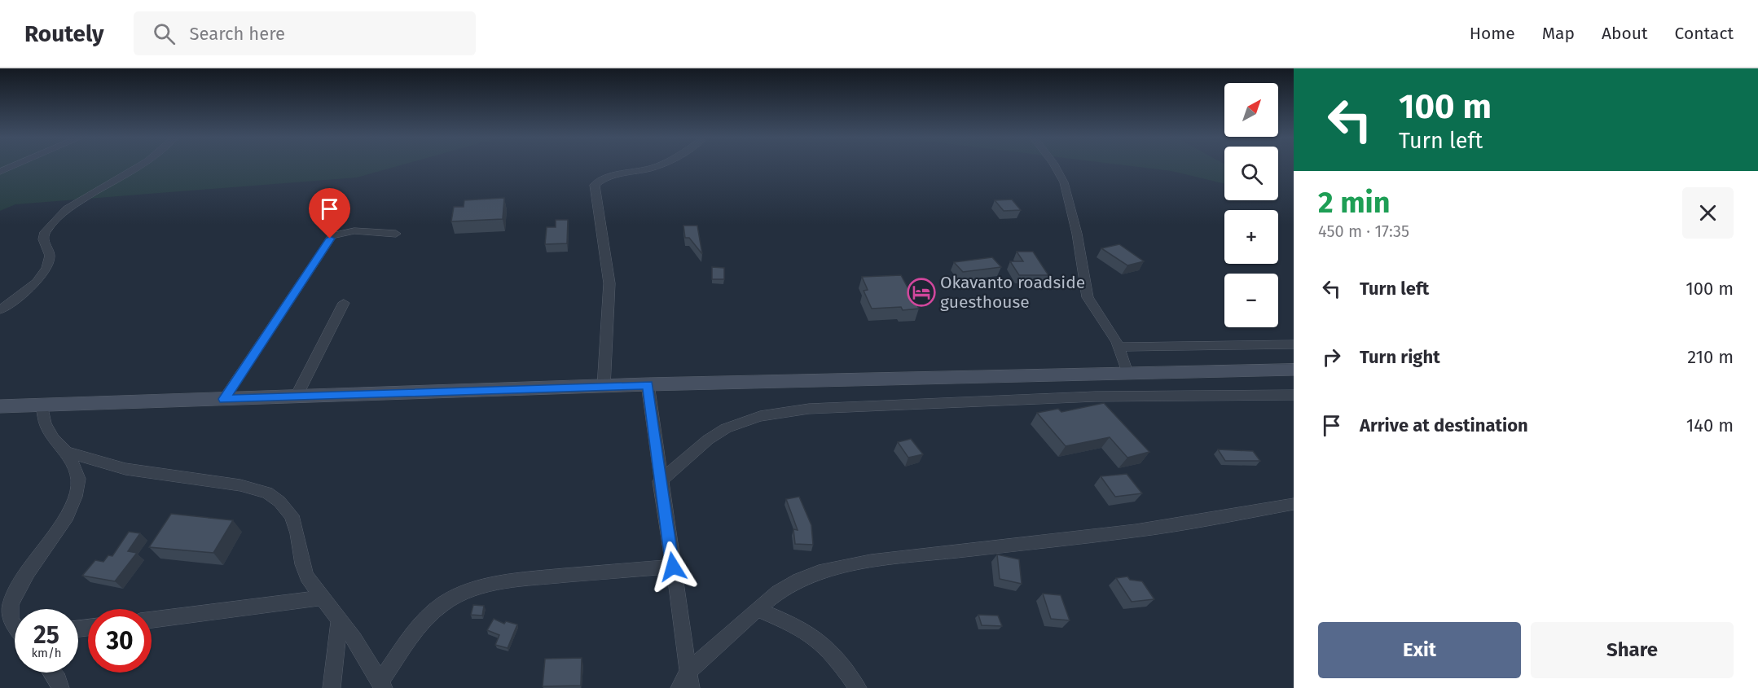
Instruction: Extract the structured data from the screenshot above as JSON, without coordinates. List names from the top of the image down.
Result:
{
  "places": {
    "hotel": ["Okavanto roadside guesthouse"]
  },
  "north": "top right",
  "page": {
    "header": "Routely",
    "search": "Search here",
    "nav": [
      "Home",
      "Map",
      "About",
      "Contact"
    ],
    "turn": ["100 m", "Turn left"],
    "map_buttons": ["+", "−"],
    "heading": ["2 min", "450 m · 17:35"],
    "list": [
      {
        "name": "Turn left",
        "value": "100 m"
      },
      {
        "name": "Turn right",
        "value": "210 m"
      },
      {
        "name": "Arrive at destination",
        "value": "140 m"
      }
    ],
    "speed": "25 km/h",
    "limit": "30",
    "buttons": ["Exit", "Share"]
  }
}
